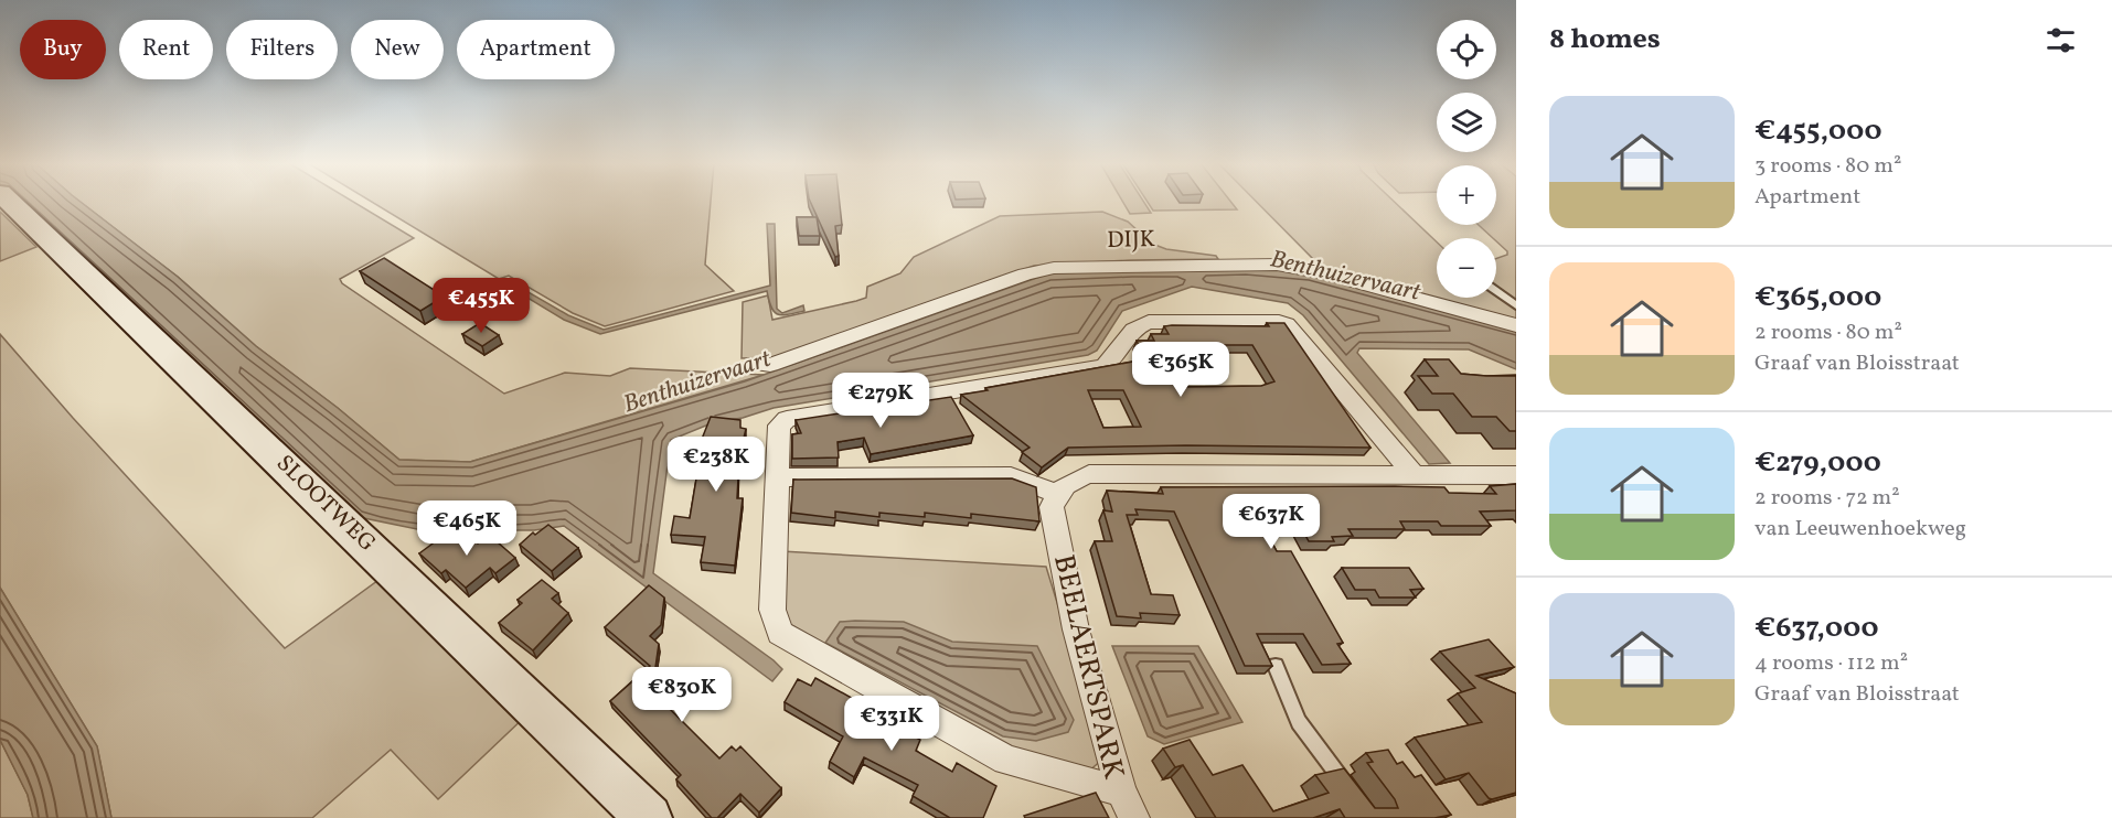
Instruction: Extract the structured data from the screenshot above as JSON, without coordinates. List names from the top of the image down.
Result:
{
  "streets": {
    "street": ["DIJK", "SLOOTWEG", "BEELAERTSPARK"]
  },
  "water": ["Benthuizervaart"],
  "page": {
    "heading": "8 homes",
    "map_buttons": ["+", "−"],
    "chip": [
      "Buy",
      "Rent",
      "Filters",
      "New",
      "Apartment"
    ],
    "list": [
      {
        "name": "€455,000",
        "note": "3 rooms · 80 m² · Apartment"
      },
      {
        "name": "€365,000",
        "note": "2 rooms · 80 m² · Graaf van Bloisstraat"
      },
      {
        "name": "€279,000",
        "note": "2 rooms · 72 m² · van Leeuwenhoekweg"
      },
      {
        "name": "€637,000",
        "note": "4 rooms · 112 m² · Graaf van Bloisstraat"
      }
    ],
    "price": [
      "€455K",
      "€365K",
      "€279K",
      "€238K",
      "€637K",
      "€465K",
      "€830K",
      "€331K"
    ]
  }
}
